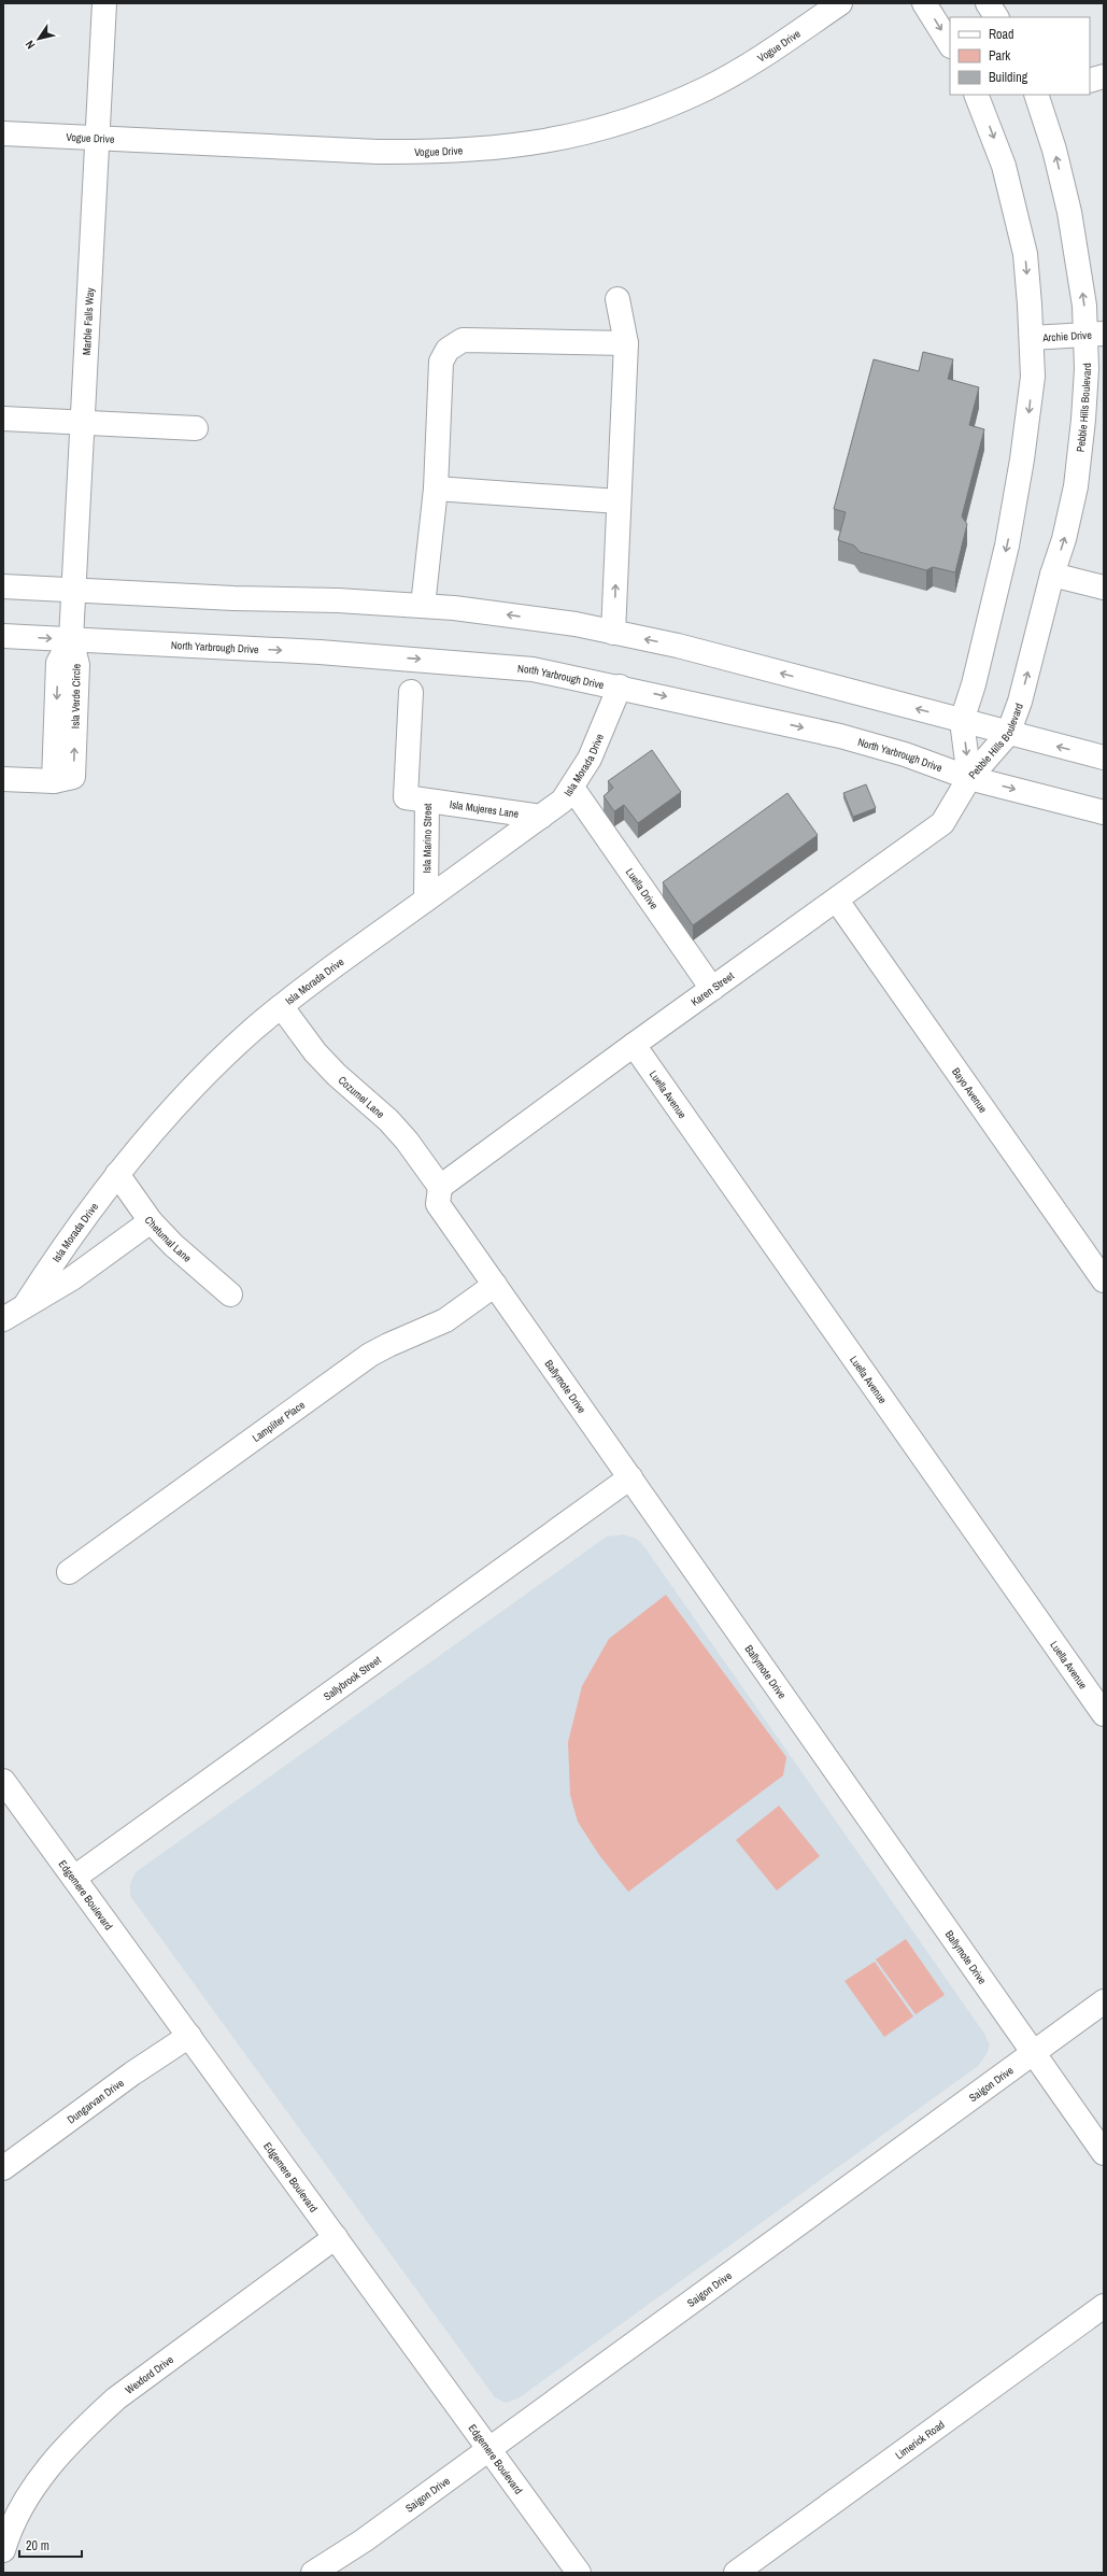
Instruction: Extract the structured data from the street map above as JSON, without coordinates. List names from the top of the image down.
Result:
{
  "streets": {
    "street": [
      "Vogue Drive",
      "Marble Falls Way",
      "Archie Drive",
      "Pebble Hills Boulevard",
      "North Yarbrough Drive",
      "Isla Verde Circle",
      "Isla Morada Drive",
      "Isla Mujeres Lane",
      "Isla Marino Street",
      "Luella Drive",
      "Karen Street",
      "Bayo Avenue",
      "Luella Avenue",
      "Cozumel Lane",
      "Chetumal Lane",
      "Ballymote Drive",
      "Lampliter Place",
      "Sallybrook Street",
      "Edgemere Boulevard",
      "Saigon Drive",
      "Dungarvan Drive",
      "Wexford Drive",
      "Limerick Road"
    ]
  },
  "crossings": [
    ["Vogue Drive", "Marble Falls Way"],
    ["Marble Falls Way", "North Yarbrough Drive"],
    ["Marble Falls Way", "Isla Verde Circle"],
    ["Archie Drive", "Pebble Hills Boulevard"],
    ["Pebble Hills Boulevard", "North Yarbrough Drive"],
    ["Pebble Hills Boulevard", "Karen Street"],
    ["North Yarbrough Drive", "Isla Verde Circle"],
    ["North Yarbrough Drive", "Isla Morada Drive"],
    ["North Yarbrough Drive", "Karen Street"],
    ["Isla Morada Drive", "Isla Mujeres Lane"],
    ["Isla Morada Drive", "Isla Marino Street"],
    ["Isla Morada Drive", "Luella Drive"],
    ["Isla Morada Drive", "Cozumel Lane"],
    ["Isla Morada Drive", "Chetumal Lane"],
    ["Isla Mujeres Lane", "Isla Marino Street"],
    ["Luella Drive", "Karen Street"],
    ["Karen Street", "Bayo Avenue"],
    ["Karen Street", "Luella Avenue"],
    ["Karen Street", "Cozumel Lane"],
    ["Karen Street", "Ballymote Drive"],
    ["Cozumel Lane", "Ballymote Drive"],
    ["Ballymote Drive", "Lampliter Place"],
    ["Ballymote Drive", "Sallybrook Street"],
    ["Ballymote Drive", "Saigon Drive"],
    ["Sallybrook Street", "Edgemere Boulevard"],
    ["Edgemere Boulevard", "Saigon Drive"],
    ["Edgemere Boulevard", "Dungarvan Drive"],
    ["Edgemere Boulevard", "Wexford Drive"]
  ],
  "legend": ["Road", "Park", "Building"],
  "scale_bar": "20 m",
  "north": "bottom left"
}
